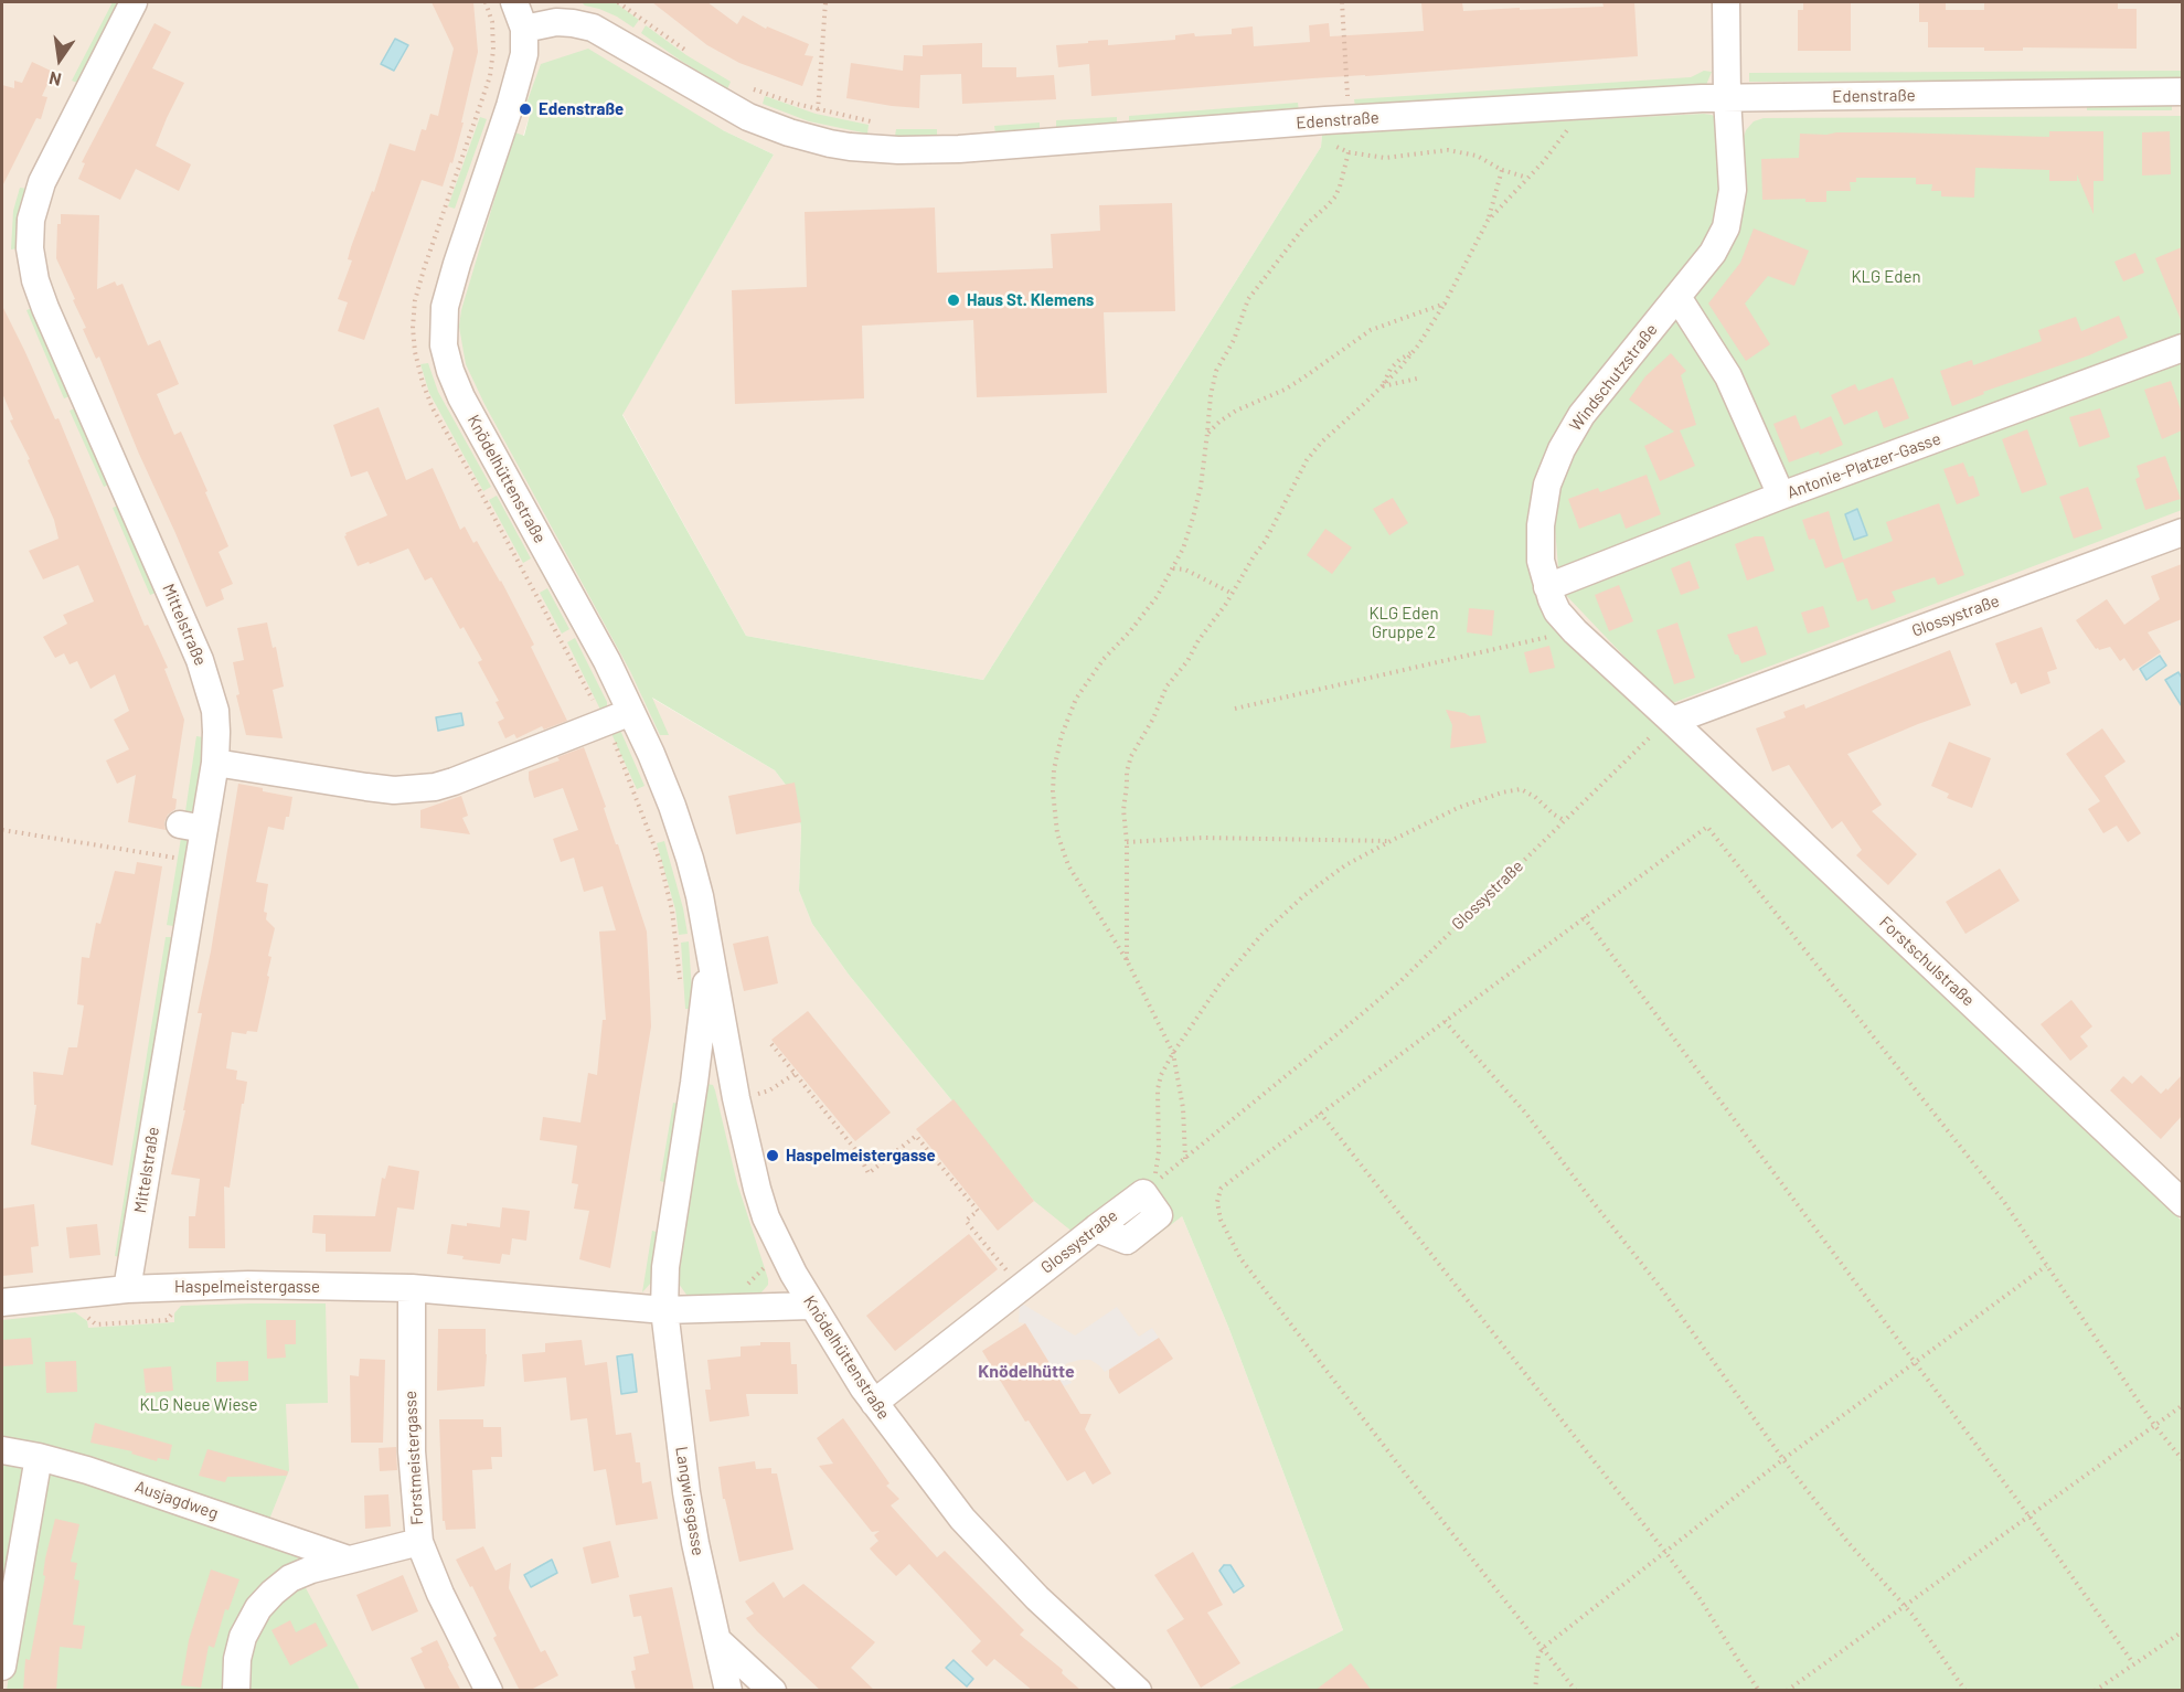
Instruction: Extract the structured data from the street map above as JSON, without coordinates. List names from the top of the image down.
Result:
{
  "streets": {
    "street": [
      "Edenstraße",
      "Windschutzstraße",
      "Antonie-Platzer-Gasse",
      "Knödelhüttenstraße",
      "Glossystraße",
      "Mittelstraße",
      "Forstschulstraße",
      "Haspelmeistergasse",
      "Forstmeistergasse",
      "Ausjagdweg",
      "Langwiesgasse"
    ]
  },
  "crossings": [
    ["Edenstraße", "Windschutzstraße"],
    ["Edenstraße", "Knödelhüttenstraße"],
    ["Windschutzstraße", "Antonie-Platzer-Gasse"],
    ["Windschutzstraße", "Glossystraße"],
    ["Windschutzstraße", "Forstschulstraße"],
    ["Knödelhüttenstraße", "Glossystraße"],
    ["Knödelhüttenstraße", "Haspelmeistergasse"],
    ["Knödelhüttenstraße", "Langwiesgasse"],
    ["Glossystraße", "Forstschulstraße"],
    ["Mittelstraße", "Haspelmeistergasse"],
    ["Haspelmeistergasse", "Forstmeistergasse"],
    ["Haspelmeistergasse", "Langwiesgasse"]
  ],
  "districts": ["Knödelhütte"],
  "parks": ["KLG Eden", "KLG Eden Gruppe 2", "KLG Neue Wiese"],
  "places": ["Edenstraße", "Haus St. Klemens", "Haspelmeistergasse"],
  "north": "bottom"
}
